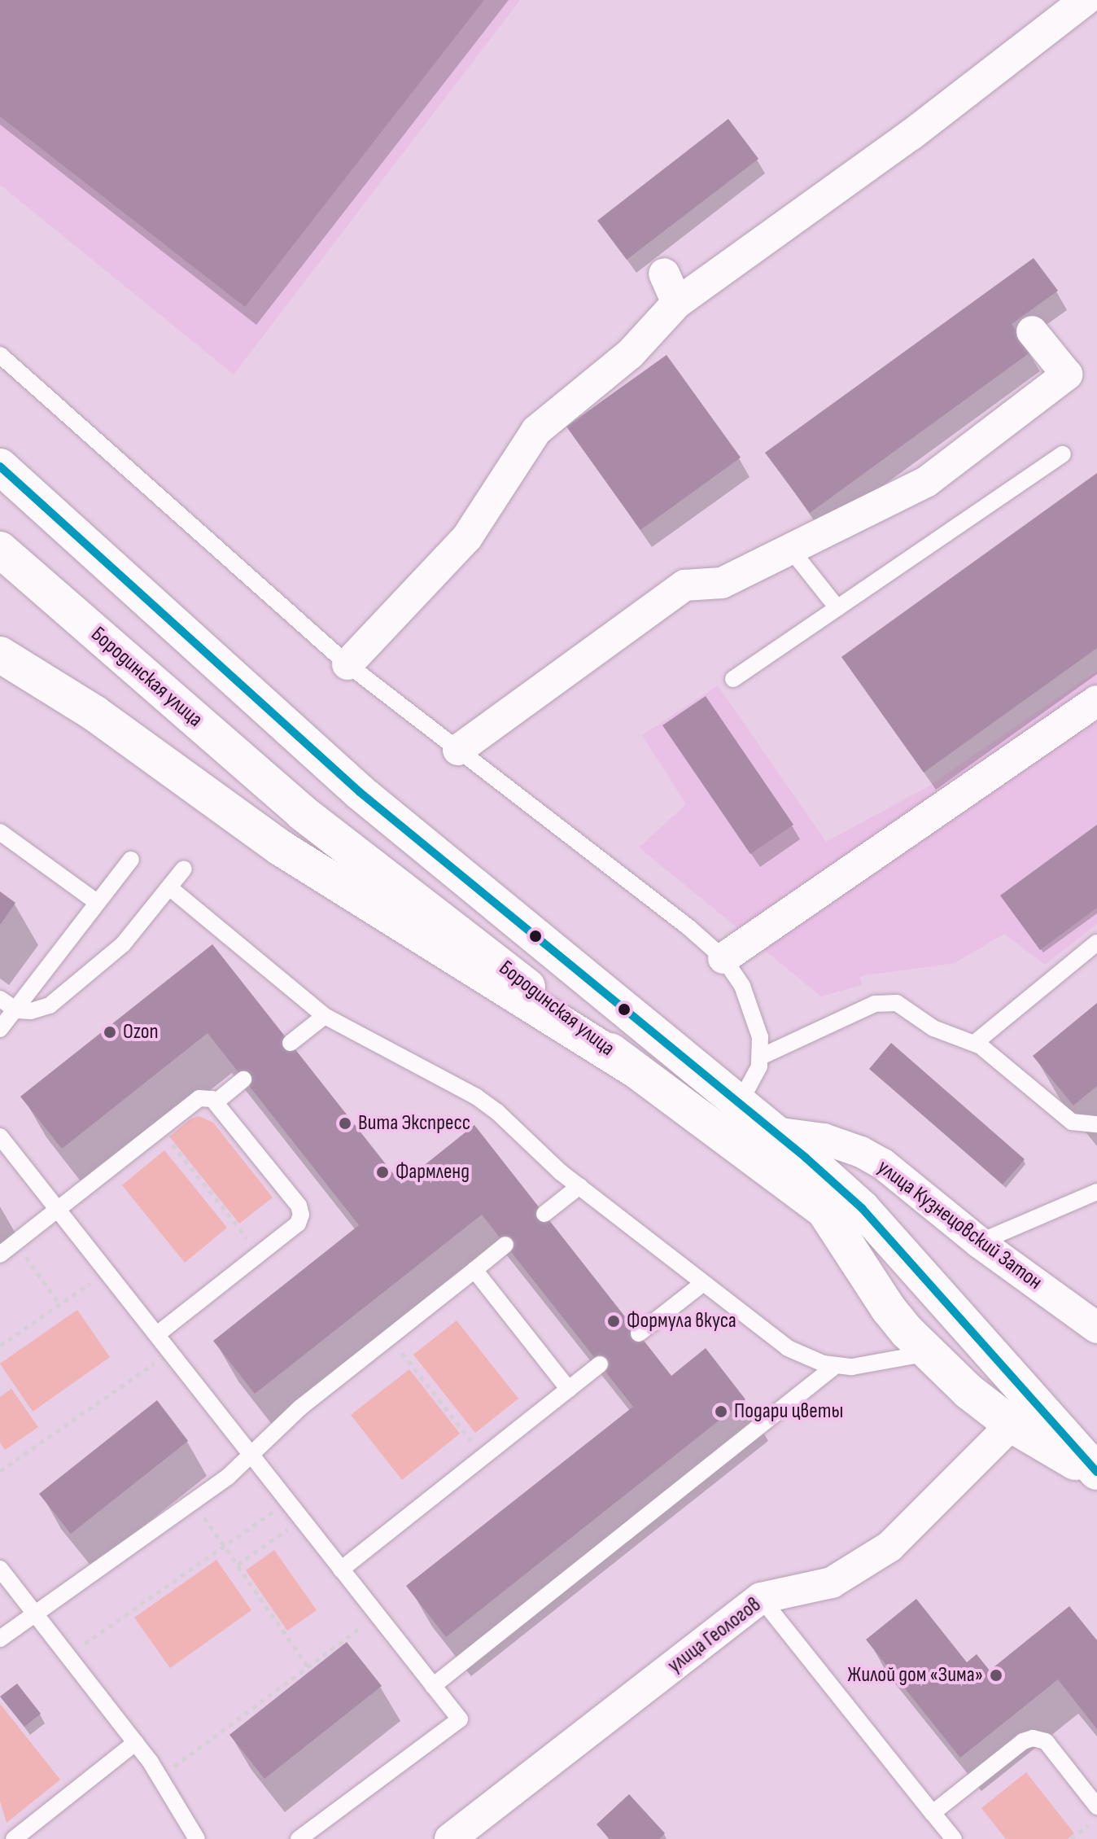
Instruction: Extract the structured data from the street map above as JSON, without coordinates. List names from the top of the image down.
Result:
{
  "streets": {
    "street": ["Бородинская улица", "улица Кузнецовский Затон", "улица Геологов"]
  },
  "crossings": [
    ["Бородинская улица", "улица Кузнецовский Затон"],
    ["Бородинская улица", "улица Геологов"]
  ],
  "places": [
    "Ozon",
    "Вита Экспресс",
    "Фармленд",
    "Формула вкуса",
    "Подари цветы",
    "Жилой дом «Зима»"
  ]
}
